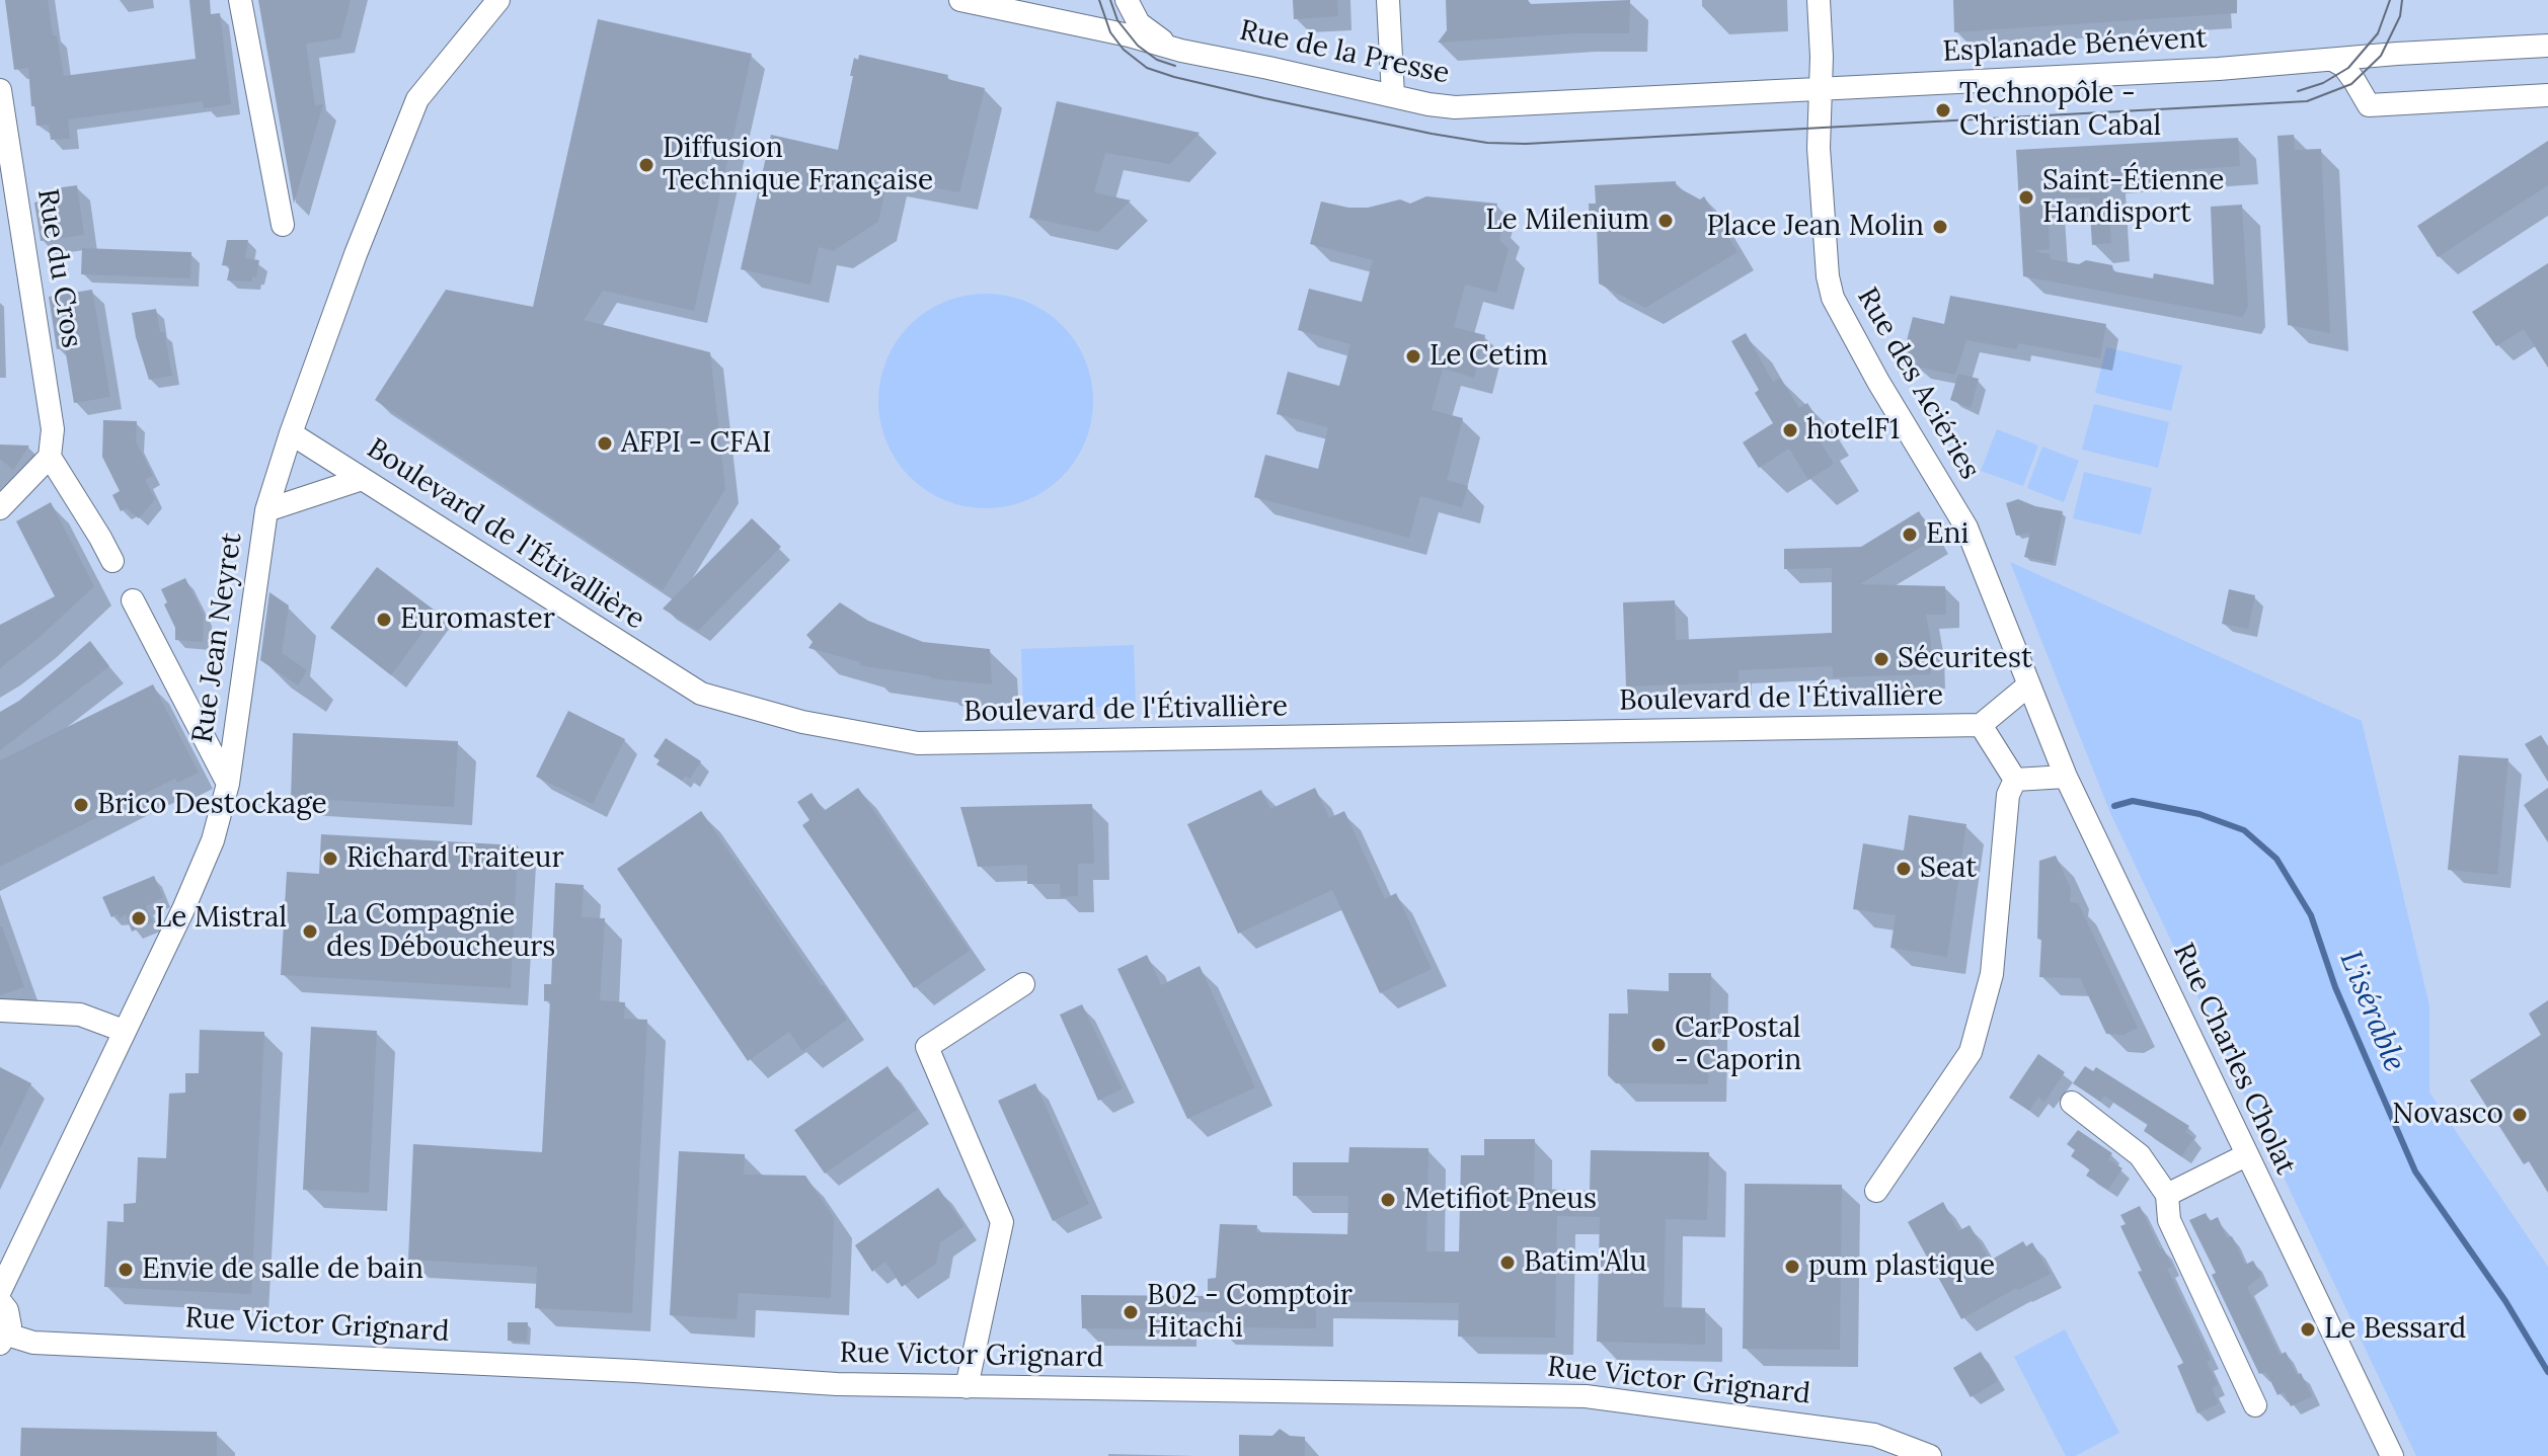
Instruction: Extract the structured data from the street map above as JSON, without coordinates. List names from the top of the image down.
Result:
{
  "streets": {
    "street": [
      "Esplanade Bénévent",
      "Rue de la Presse",
      "Rue du Cros",
      "Rue des Aciéries",
      "Boulevard de l'Étivallière",
      "Rue Jean Neyret",
      "Rue Charles Cholat",
      "Rue Victor Grignard"
    ]
  },
  "crossings": [
    ["Esplanade Bénévent", "Rue de la Presse"],
    ["Esplanade Bénévent", "Rue des Aciéries"],
    ["Rue de la Presse", "Rue des Aciéries"],
    ["Rue des Aciéries", "Boulevard de l'Étivallière"],
    ["Rue des Aciéries", "Rue Charles Cholat"],
    ["Boulevard de l'Étivallière", "Rue Jean Neyret"],
    ["Boulevard de l'Étivallière", "Rue Charles Cholat"]
  ],
  "water": ["L'isérable"],
  "places": [
    "Technopôle - Christian Cabal",
    "Diffusion Technique Française",
    "Saint-Étienne Handisport",
    "Le Milenium",
    "Place Jean Molin",
    "Le Cetim",
    "hotelF1",
    "AFPI - CFAI",
    "Eni",
    "Euromaster",
    "Sécuritest",
    "Brico Destockage",
    "Richard Traiteur",
    "Seat",
    "Le Mistral",
    "La Compagnie des Déboucheurs",
    "CarPostal - Caporin",
    "Novasco",
    "Metifiot Pneus",
    "Batim'Alu",
    "pum plastique",
    "Envie de salle de bain",
    "B02 - Comptoir Hitachi",
    "Le Bessard"
  ]
}
